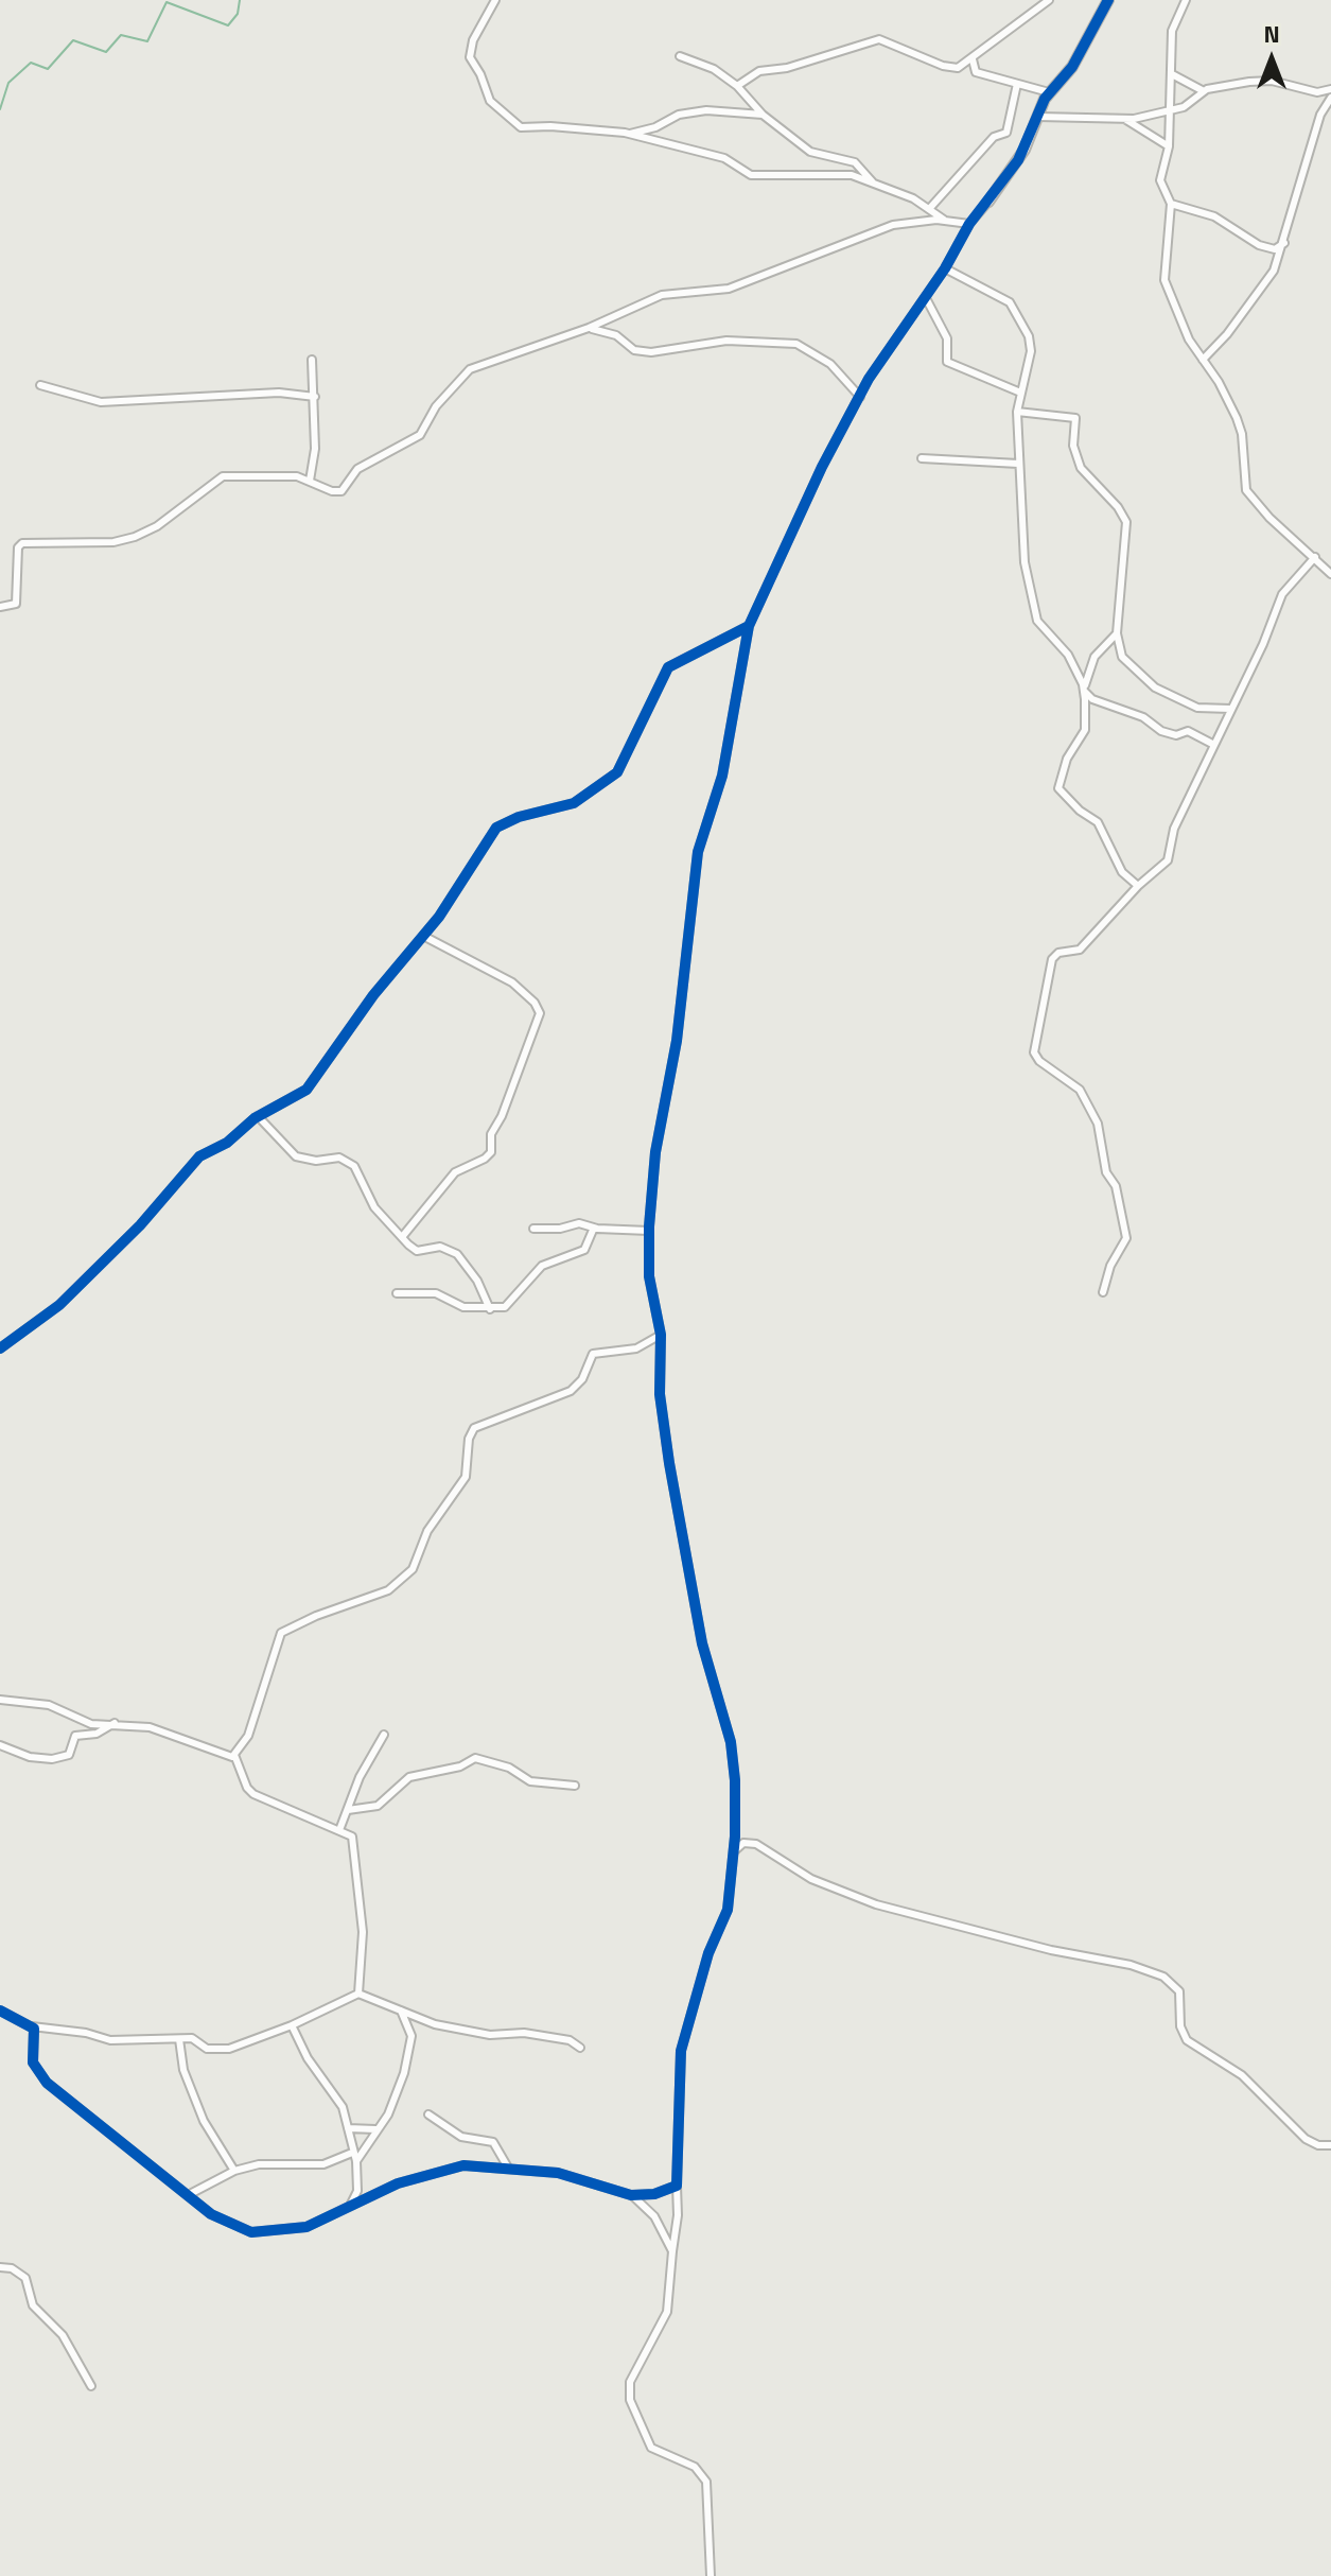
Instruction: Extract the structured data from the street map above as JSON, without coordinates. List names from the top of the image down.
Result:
{
  "north": "top"
}
